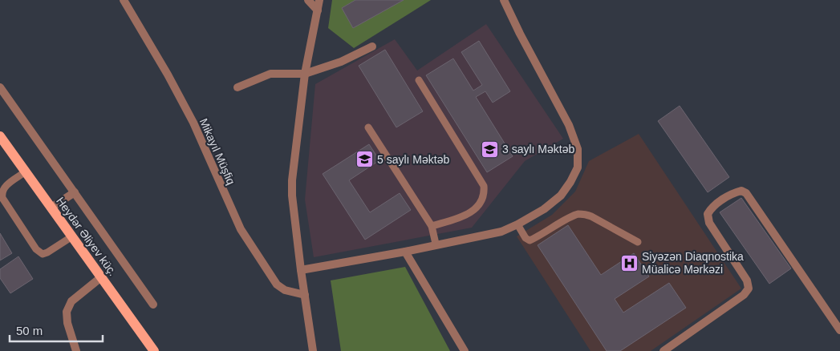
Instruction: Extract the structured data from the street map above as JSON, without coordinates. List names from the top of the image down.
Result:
{
  "streets": {
    "main road": ["Heydər Əliyev küç."],
    "street": ["Mikayıl Müşfiq"]
  },
  "places": {
    "school or university": ["3 saylı Məktəb", "5 saylı Məktəb"],
    "hospital": ["Siyəzən Diaqnostika Müalicə Mərkəzi"]
  },
  "scale_bar": "50 m"
}
